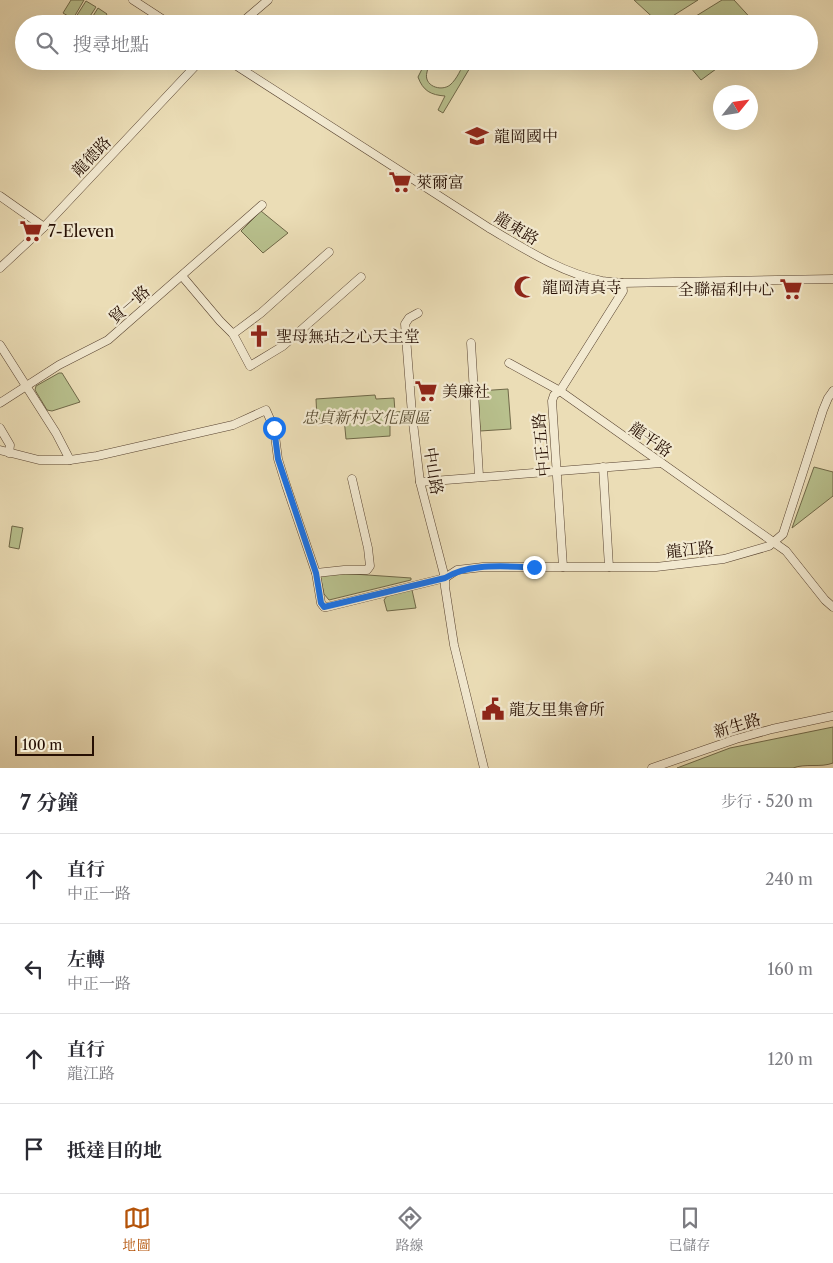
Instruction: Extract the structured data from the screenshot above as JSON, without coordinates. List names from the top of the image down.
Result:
{
  "streets": {
    "street": [
      "龍德路",
      "龍東路",
      "貿一路",
      "龍平路",
      "中正五路",
      "中山路",
      "龍江路",
      "新生路"
    ]
  },
  "crossings": [
    ["龍東路", "中正五路"],
    ["龍平路", "中正五路"],
    ["龍平路", "龍江路"],
    ["中正五路", "龍江路"],
    ["中山路", "龍江路"]
  ],
  "parks": ["忠貞新村文化園區"],
  "places": {
    "school or university": ["龍岡國中"],
    "supermarket": [
      "萊爾富",
      "7-Eleven",
      "全聯福利中心",
      "美廉社"
    ],
    "mosque": ["龍岡清真寺"],
    "church": ["聖母無玷之心天主堂"],
    "public building": ["龍友里集會所"]
  },
  "scale_bar": "100 m",
  "north": "top right",
  "page": {
    "search": "搜尋地點",
    "scale": "100 m",
    "heading": ["7 分鐘", "步行 · 520 m"],
    "list": [
      ["直行", "中正一路", "240 m"],
      ["左轉", "中正一路", "160 m"],
      ["直行", "龍江路", "120 m"],
      "抵達目的地"
    ],
    "nav": ["地圖", "路線", "已儲存"]
  }
}
